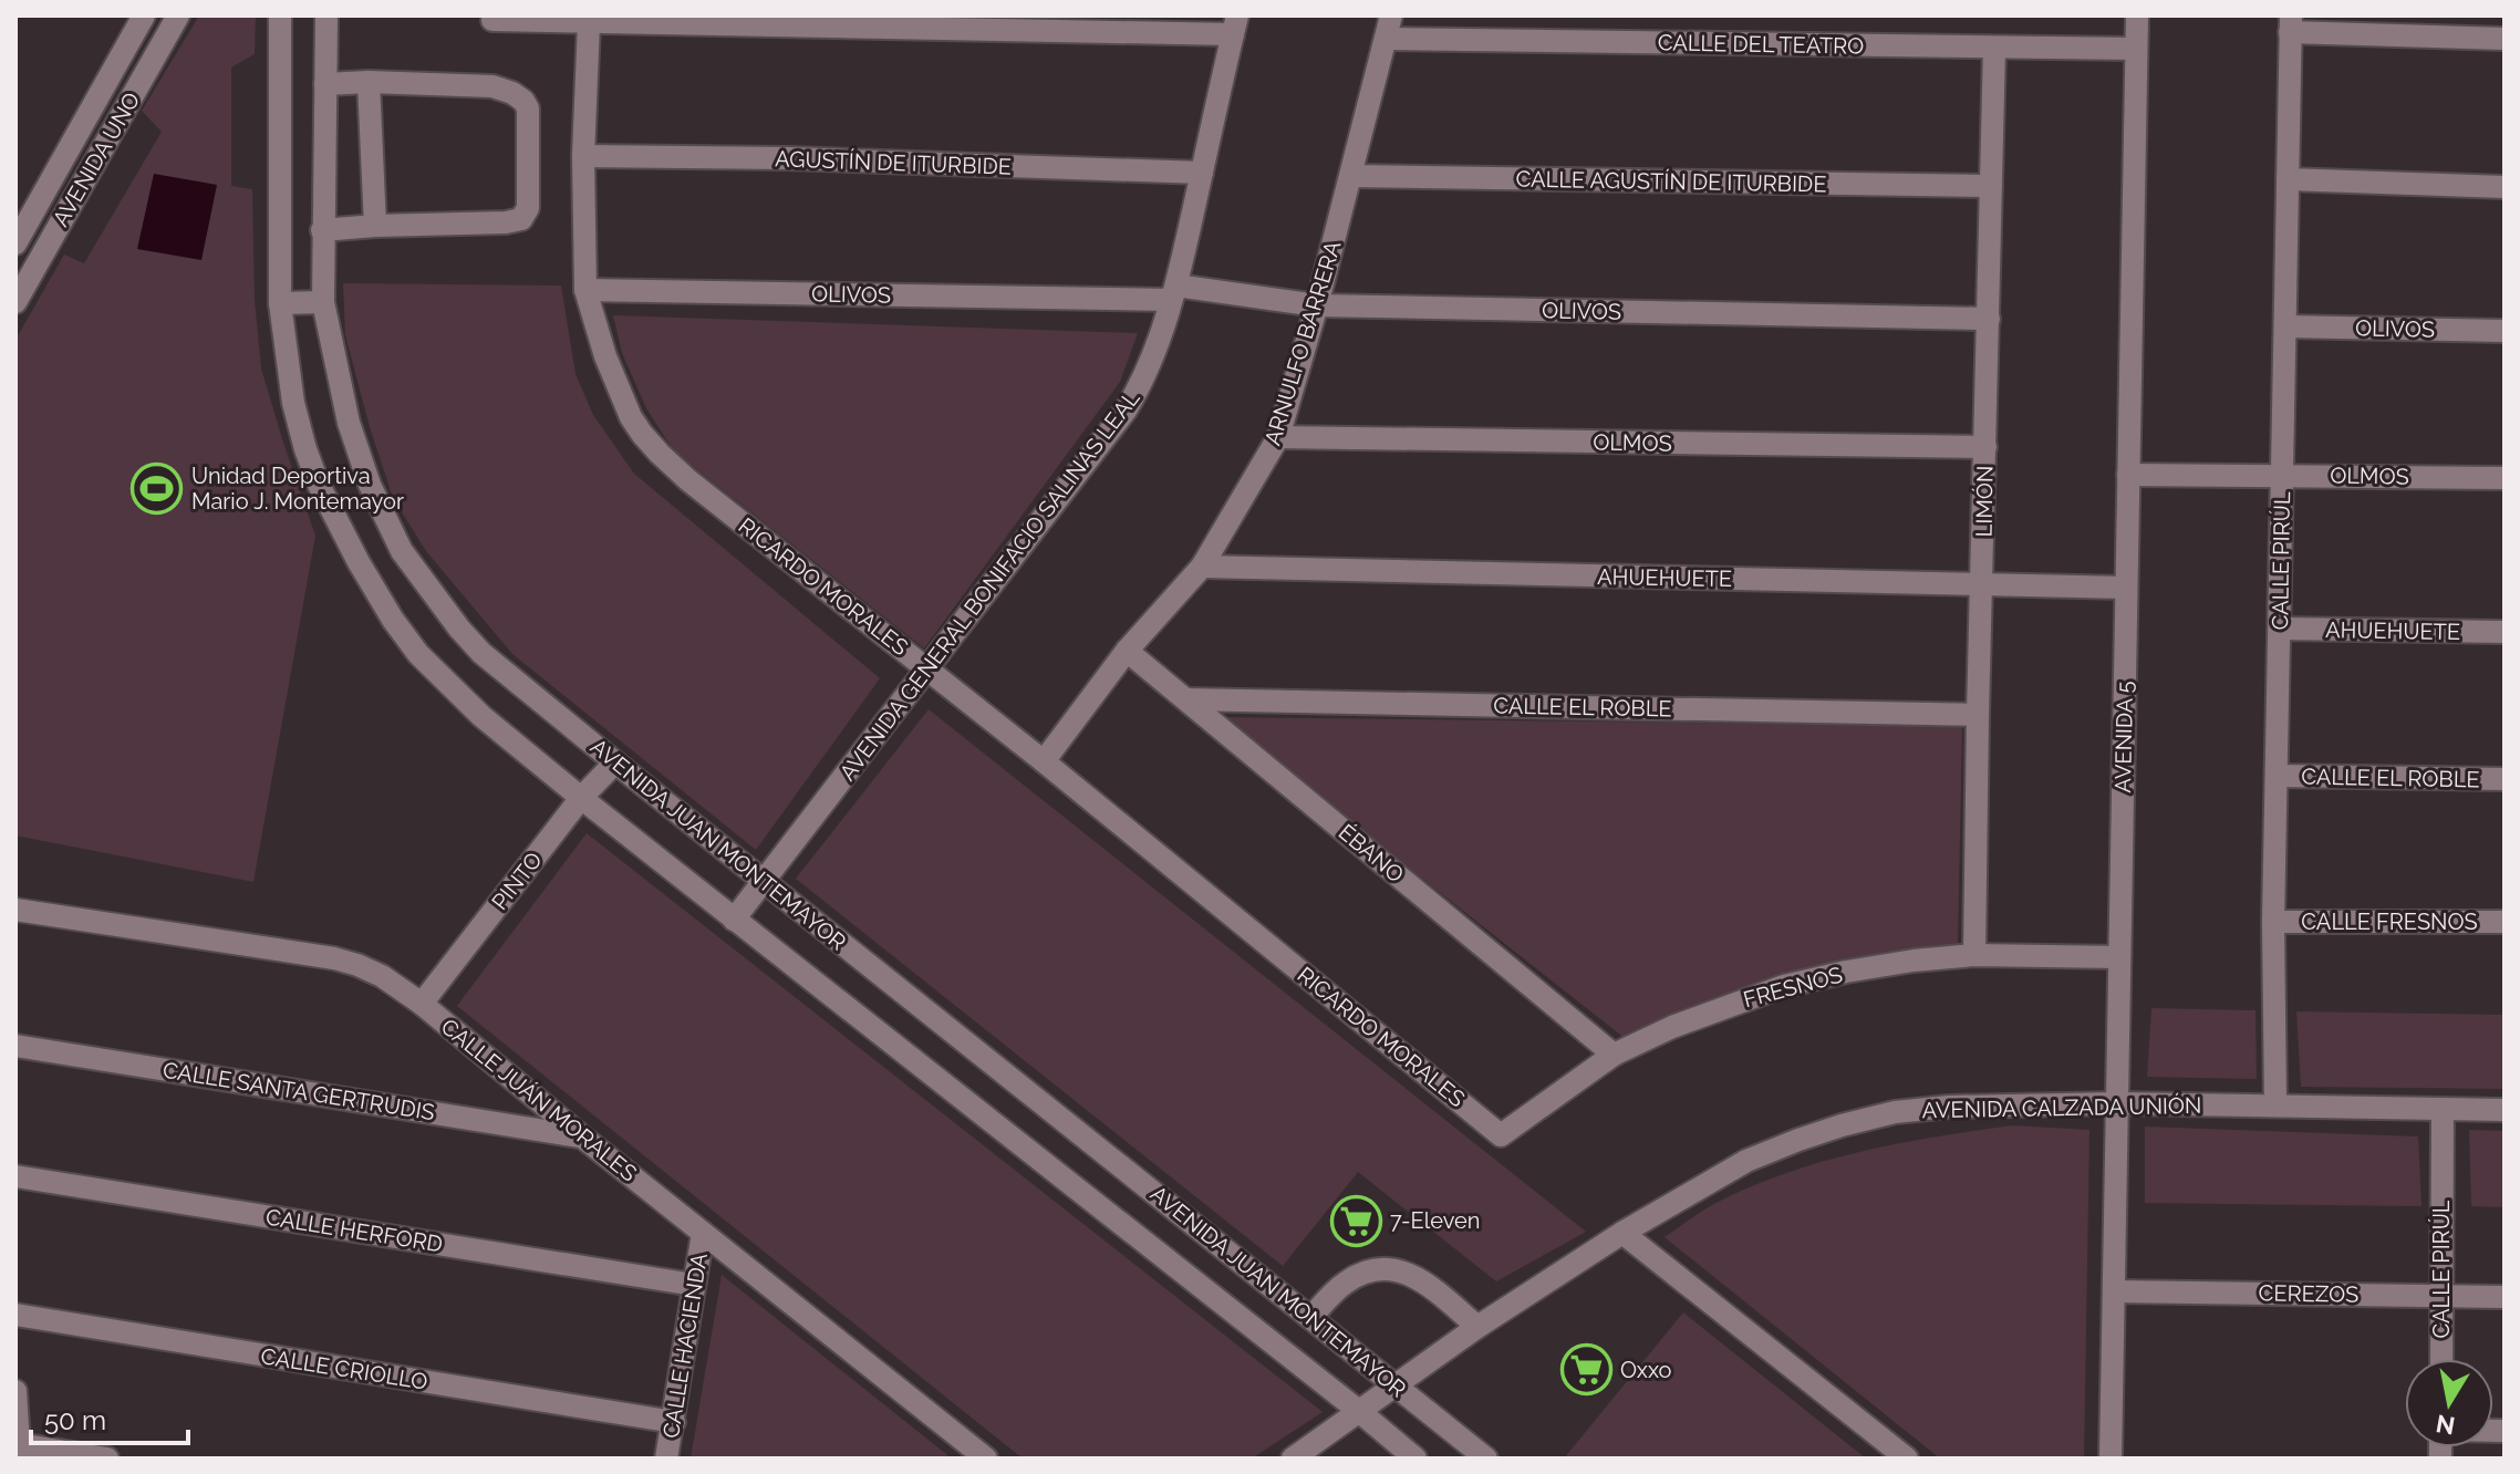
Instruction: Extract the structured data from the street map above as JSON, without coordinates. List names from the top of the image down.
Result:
{
  "streets": {
    "street": [
      "CALLE DEL TEATRO",
      "AVENIDA UNO",
      "AGUSTÍN DE ITURBIDE",
      "CALLE AGUSTÍN DE ITURBIDE",
      "OLIVOS",
      "ARNULFO BARRERA",
      "OLMOS",
      "LIMÓN",
      "CALLE PIRÚL",
      "AHUEHUETE",
      "AVENIDA GENERAL BONIFACIO SALINAS LEAL",
      "RICARDO MORALES",
      "CALLE EL ROBLE",
      "AVENIDA 5",
      "AVENIDA JUAN MONTEMAYOR",
      "ÉBANO",
      "PINTO",
      "CALLE FRESNOS",
      "FRESNOS",
      "CALLE SANTA GERTRUDIS",
      "CALLE JUÁN MORALES",
      "AVENIDA CALZADA UNIÓN",
      "CALLE HERFORD",
      "CEREZOS",
      "CALLE HACIENDA",
      "CALLE CRIOLLO"
    ]
  },
  "crossings": [
    ["CALLE DEL TEATRO", "ARNULFO BARRERA"],
    ["CALLE DEL TEATRO", "LIMÓN"],
    ["CALLE DEL TEATRO", "AVENIDA 5"],
    ["AGUSTÍN DE ITURBIDE", "AVENIDA GENERAL BONIFACIO SALINAS LEAL"],
    ["AGUSTÍN DE ITURBIDE", "RICARDO MORALES"],
    ["CALLE AGUSTÍN DE ITURBIDE", "ARNULFO BARRERA"],
    ["CALLE AGUSTÍN DE ITURBIDE", "LIMÓN"],
    ["OLIVOS", "ARNULFO BARRERA"],
    ["OLIVOS", "LIMÓN"],
    ["OLIVOS", "CALLE PIRÚL"],
    ["OLIVOS", "AVENIDA GENERAL BONIFACIO SALINAS LEAL"],
    ["OLIVOS", "RICARDO MORALES"],
    ["ARNULFO BARRERA", "OLMOS"],
    ["ARNULFO BARRERA", "AHUEHUETE"],
    ["ARNULFO BARRERA", "RICARDO MORALES"],
    ["ARNULFO BARRERA", "ÉBANO"],
    ["OLMOS", "LIMÓN"],
    ["OLMOS", "CALLE PIRÚL"],
    ["OLMOS", "AVENIDA 5"],
    ["LIMÓN", "AHUEHUETE"],
    ["LIMÓN", "CALLE EL ROBLE"],
    ["LIMÓN", "FRESNOS"],
    ["CALLE PIRÚL", "AHUEHUETE"],
    ["CALLE PIRÚL", "CALLE EL ROBLE"],
    ["CALLE PIRÚL", "CALLE FRESNOS"],
    ["CALLE PIRÚL", "AVENIDA CALZADA UNIÓN"],
    ["CALLE PIRÚL", "CEREZOS"],
    ["AHUEHUETE", "AVENIDA 5"],
    ["AVENIDA GENERAL BONIFACIO SALINAS LEAL", "RICARDO MORALES"],
    ["AVENIDA GENERAL BONIFACIO SALINAS LEAL", "AVENIDA JUAN MONTEMAYOR"],
    ["RICARDO MORALES", "FRESNOS"],
    ["CALLE EL ROBLE", "ÉBANO"],
    ["AVENIDA 5", "FRESNOS"],
    ["AVENIDA 5", "AVENIDA CALZADA UNIÓN"],
    ["AVENIDA 5", "CEREZOS"],
    ["AVENIDA JUAN MONTEMAYOR", "PINTO"],
    ["AVENIDA JUAN MONTEMAYOR", "AVENIDA CALZADA UNIÓN"],
    ["ÉBANO", "FRESNOS"],
    ["PINTO", "CALLE JUÁN MORALES"],
    ["CALLE SANTA GERTRUDIS", "CALLE JUÁN MORALES"],
    ["CALLE JUÁN MORALES", "CALLE HACIENDA"],
    ["CALLE HERFORD", "CALLE HACIENDA"],
    ["CALLE HACIENDA", "CALLE CRIOLLO"]
  ],
  "places": {
    "sports": ["Unidad Deportiva Mario J. Montemayor"],
    "supermarket": ["7-Eleven", "Oxxo"]
  },
  "scale_bar": "50 m",
  "north": "bottom"
}
